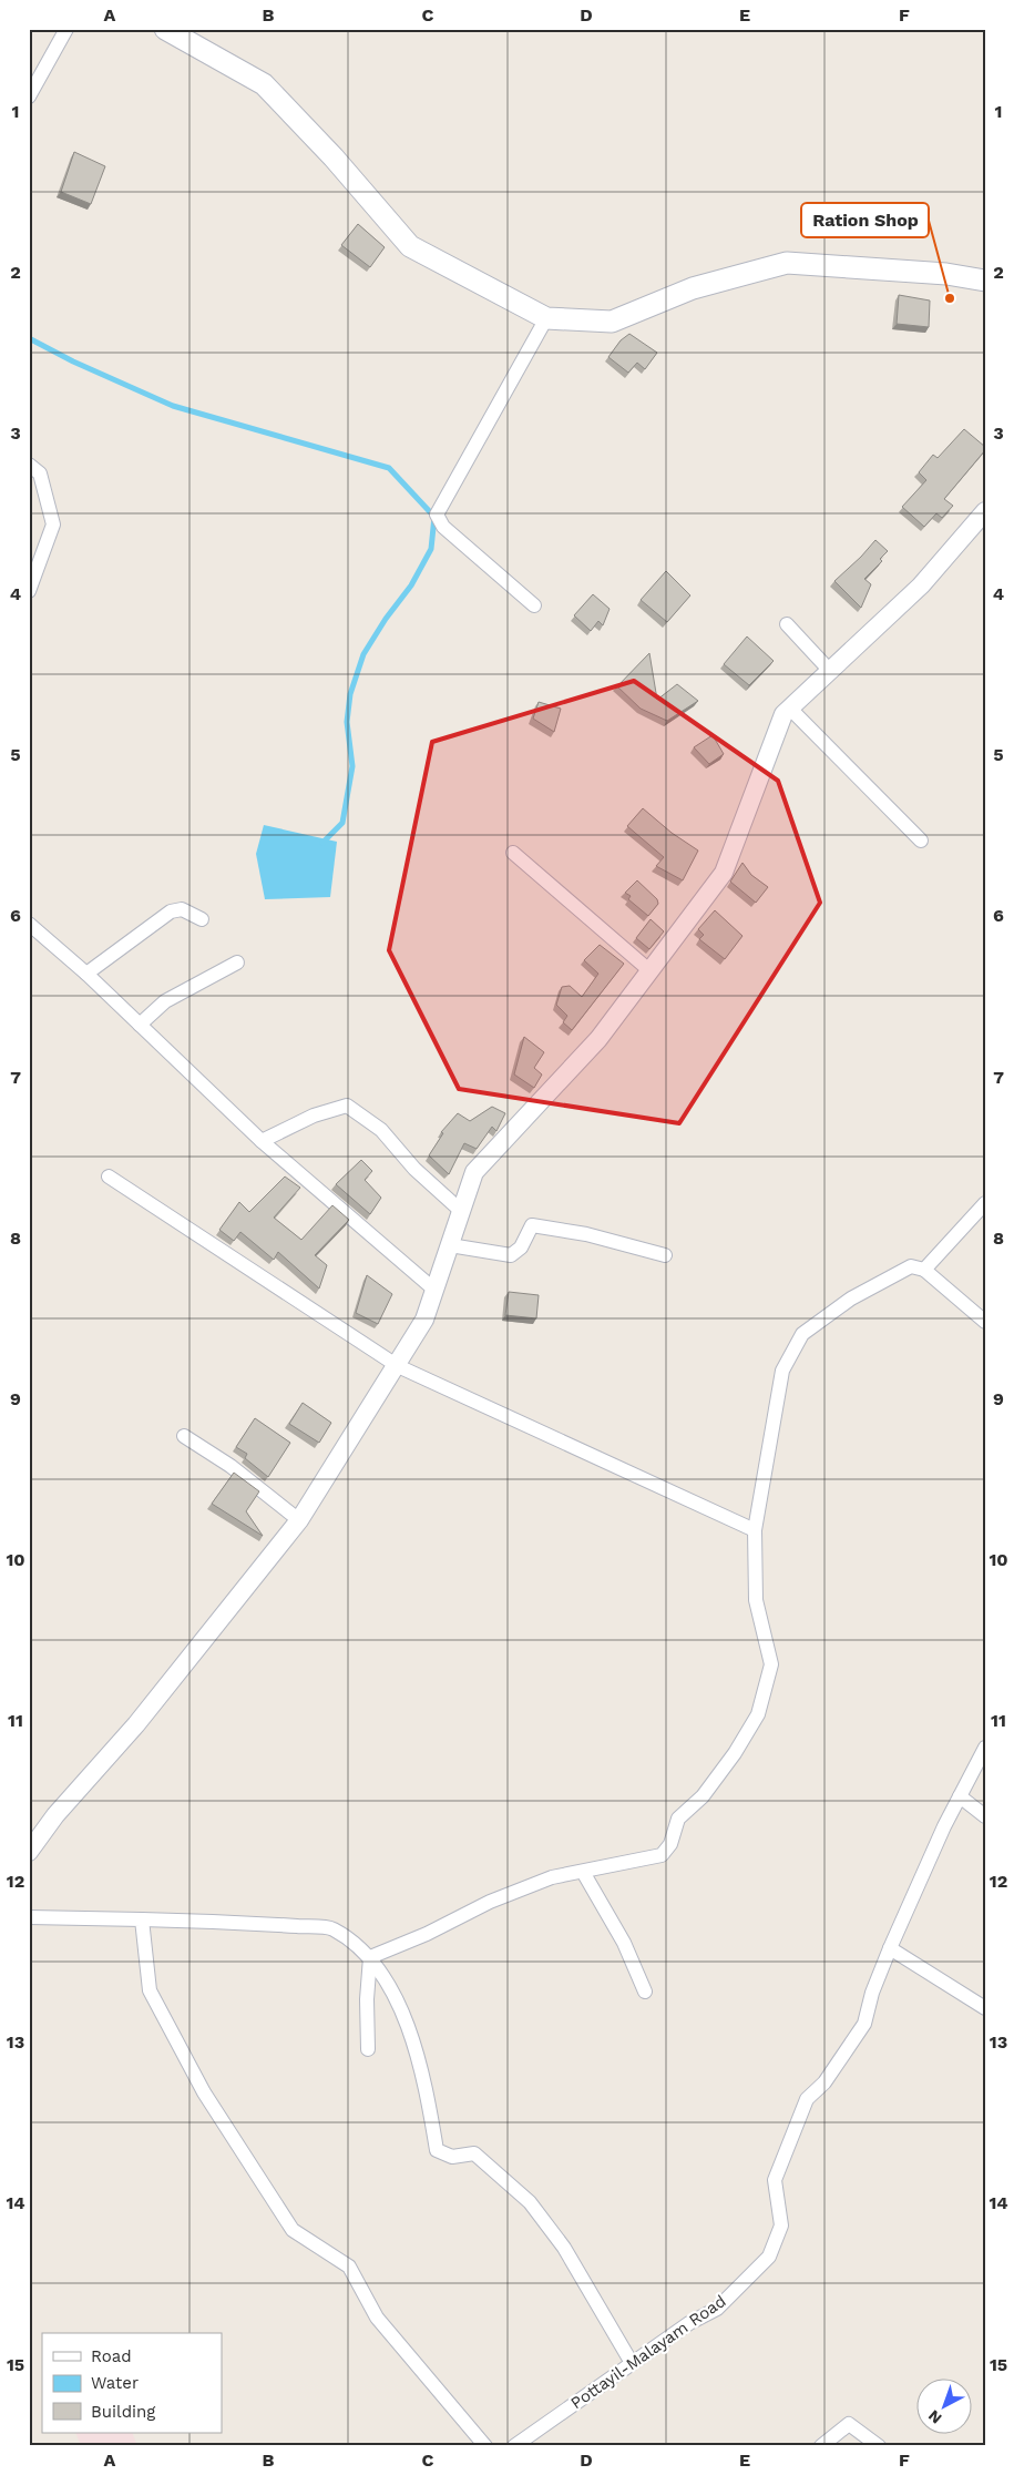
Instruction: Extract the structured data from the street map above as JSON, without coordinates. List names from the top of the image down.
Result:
{
  "streets": {
    "street": ["Pottayil-Malayam Road"]
  },
  "places": ["Ration Shop"],
  "legend": ["Road", "Water", "Building"],
  "north": "bottom left",
  "grid": {
    "columns": [
      "A",
      "B",
      "C",
      "D",
      "E",
      "F"
    ],
    "rows": [
      "1",
      "2",
      "3",
      "4",
      "5",
      "6",
      "7",
      "8",
      "9",
      "10",
      "11",
      "12",
      "13",
      "14",
      "15"
    ]
  }
}
